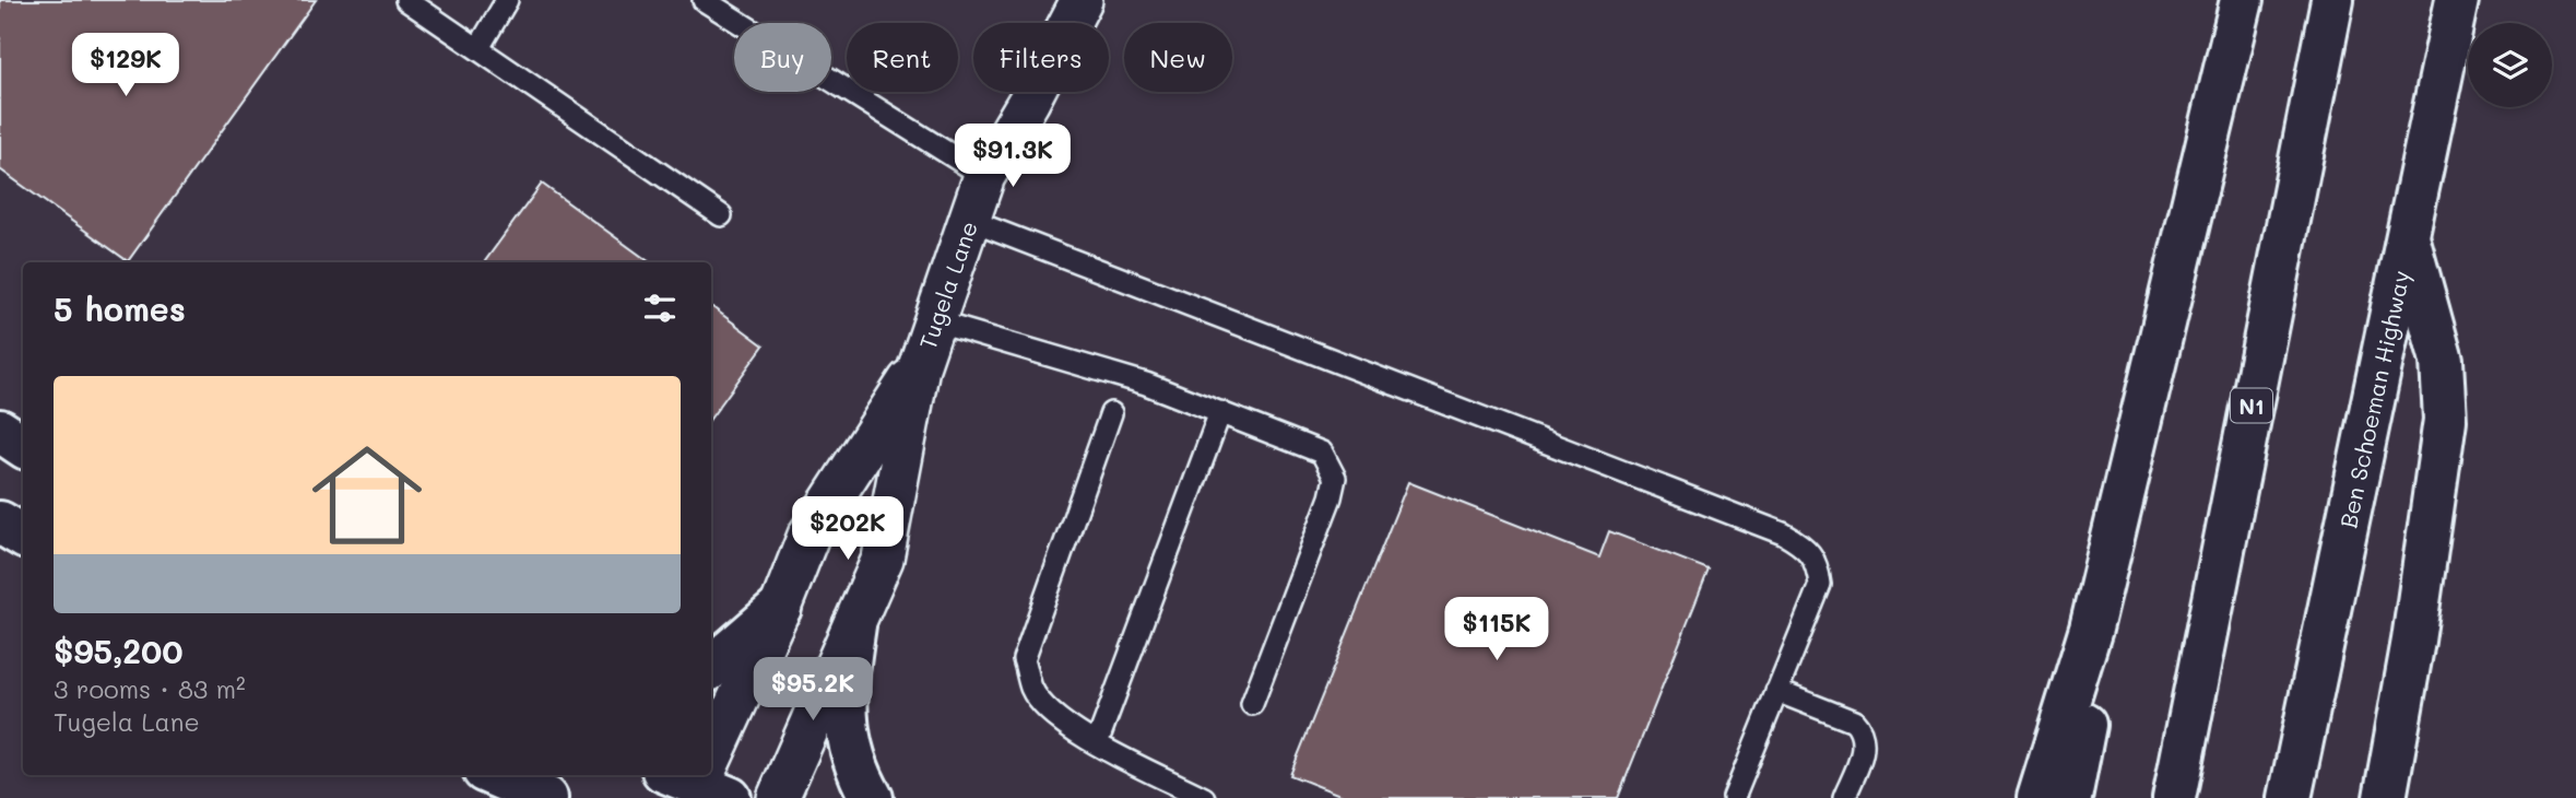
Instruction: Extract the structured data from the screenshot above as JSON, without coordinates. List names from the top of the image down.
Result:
{
  "streets": {
    "main road": ["Ben Schoeman Highway", "N1"],
    "street": ["Tugela Lane"]
  },
  "page": {
    "chip": [
      "Buy",
      "Rent",
      "Filters",
      "New"
    ],
    "price": [
      "$129K",
      "$91.3K",
      "$202K",
      "$115K",
      "$95.2K"
    ],
    "heading": "5 homes",
    "list": [
      {
        "name": "$95,200",
        "note": "3 rooms · 83 m² · Tugela Lane"
      }
    ]
  }
}
